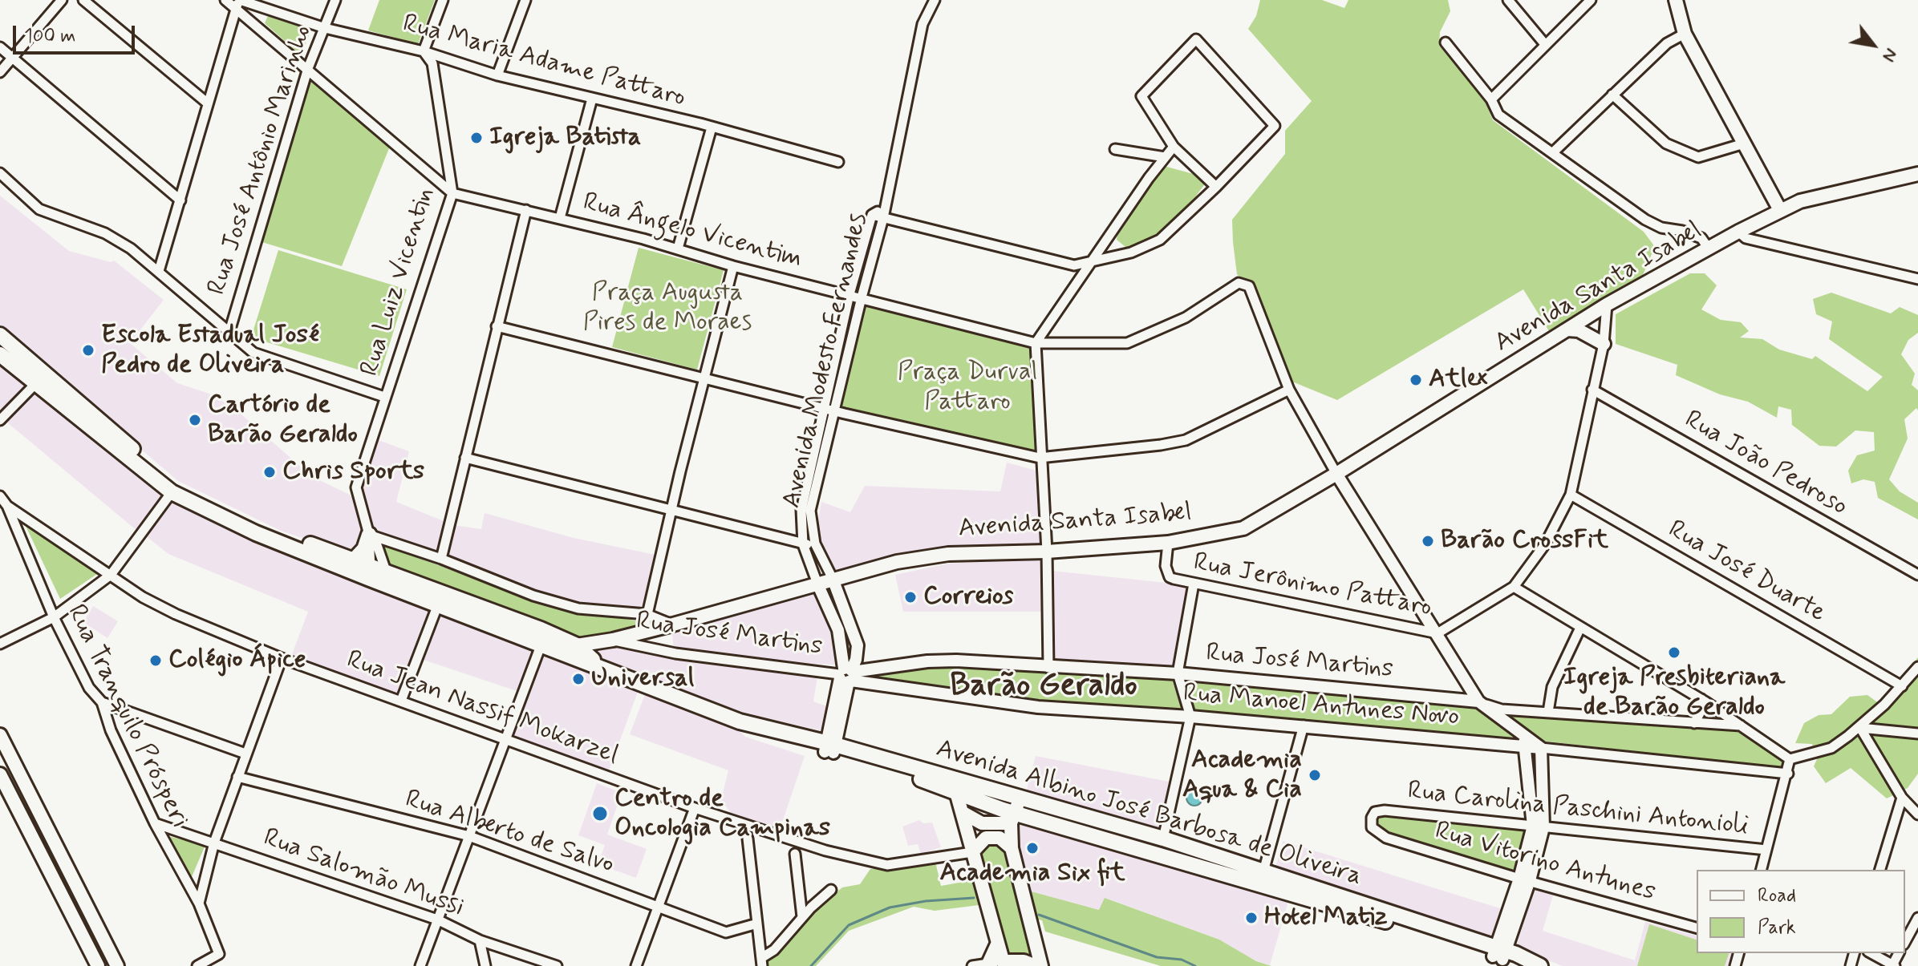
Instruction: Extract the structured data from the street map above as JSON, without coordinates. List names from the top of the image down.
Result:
{
  "streets": {
    "main road": ["Avenida Santa Isabel", "Avenida Albino José Barbosa de Oliveira"],
    "street": [
      "Rua Maria Adame Pattaro",
      "Rua José Antônio Marinho",
      "Rua Ângelo Vicentim",
      "Rua Luiz Vicentin",
      "Avenida Modesto Fernandes",
      "Rua João Pedroso",
      "Rua José Duarte",
      "Rua Jerônimo Pattaro",
      "Rua José Martins",
      "Rua Manoel Antunes Novo",
      "Rua Jean Nassif Mokarzel",
      "Rua Tranquilo Prósperi",
      "Rua Carolina Paschini Antonioli",
      "Rua Alberto de Salvo",
      "Rua Vitorino Antunes",
      "Rua Salomão Mussi"
    ]
  },
  "crossings": [
    ["Rua Maria Adame Pattaro", "Rua José Antônio Marinho"],
    ["Rua Maria Adame Pattaro", "Rua Ângelo Vicentim"],
    ["Rua Maria Adame Pattaro", "Rua Luiz Vicentin"],
    ["Rua José Antônio Marinho", "Rua Ângelo Vicentim"],
    ["Rua Ângelo Vicentim", "Rua Luiz Vicentin"],
    ["Rua Ângelo Vicentim", "Avenida Modesto Fernandes"],
    ["Rua Luiz Vicentin", "Avenida Albino José Barbosa de Oliveira"],
    ["Avenida Santa Isabel", "Avenida Modesto Fernandes"],
    ["Avenida Santa Isabel", "Rua Jerônimo Pattaro"],
    ["Avenida Santa Isabel", "Rua José Martins"],
    ["Avenida Santa Isabel", "Avenida Albino José Barbosa de Oliveira"],
    ["Avenida Modesto Fernandes", "Rua José Martins"],
    ["Avenida Modesto Fernandes", "Rua Manoel Antunes Novo"],
    ["Avenida Modesto Fernandes", "Avenida Albino José Barbosa de Oliveira"],
    ["Rua João Pedroso", "Rua Jerônimo Pattaro"],
    ["Rua José Duarte", "Rua Jerônimo Pattaro"],
    ["Rua José Martins", "Rua Manoel Antunes Novo"],
    ["Rua Jean Nassif Mokarzel", "Rua Tranquilo Prósperi"],
    ["Rua Tranquilo Prósperi", "Rua Salomão Mussi"],
    ["Rua Carolina Paschini Antonioli", "Rua Vitorino Antunes"]
  ],
  "districts": ["Barão Geraldo"],
  "parks": ["Praça Augusta Pires de Moraes", "Praça Durval Pattaro"],
  "places": [
    "Igreja Batista",
    "Escola Estadual José Pedro de Oliveira",
    "Atlex",
    "Cartório de Barão Geraldo",
    "Chris Sports",
    "Barão CrossFit",
    "Correios",
    "Igreja Presbiteriana de Barão Geraldo",
    "Colégio Ápice",
    "Universal",
    "Academia Aqua & Cia",
    "Centro de Oncologia Campinas",
    "Academia Six fit",
    "Hotel Matiz"
  ],
  "legend": ["Road", "Park"],
  "scale_bar": "100 m",
  "north": "bottom right"
}
